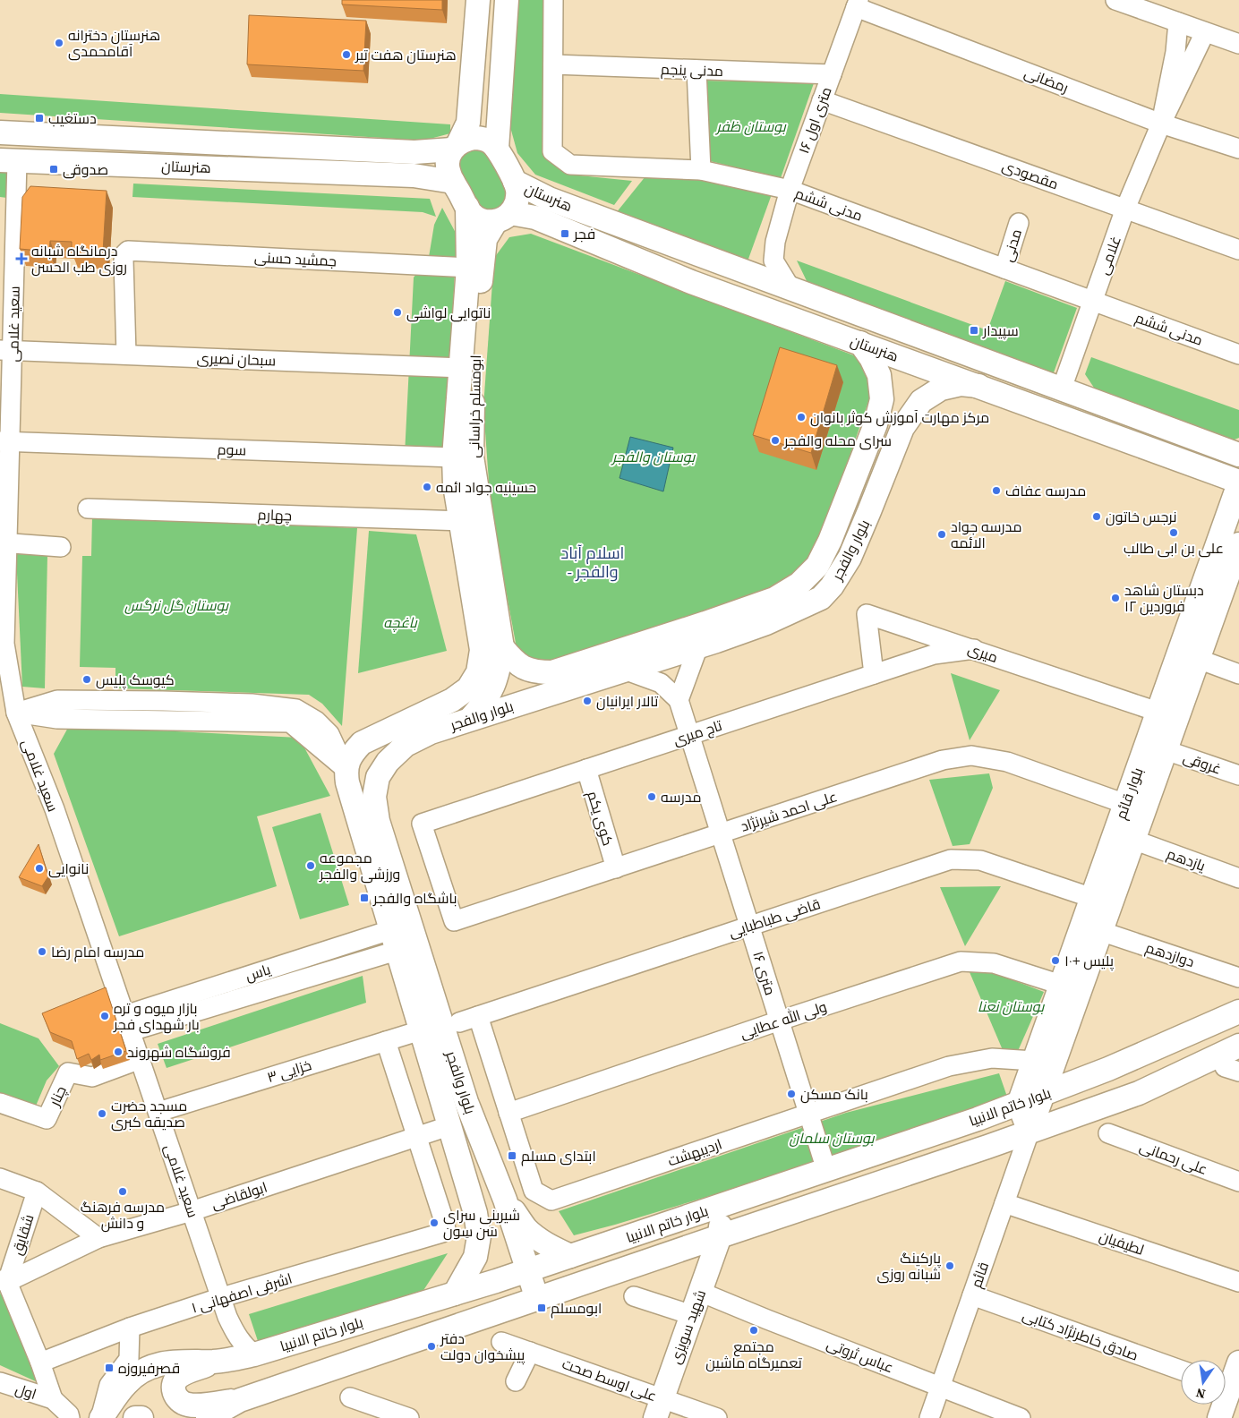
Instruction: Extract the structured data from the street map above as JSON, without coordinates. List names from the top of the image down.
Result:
{
  "streets": {
    "main road": [
      "هنرستان",
      "ابومسلم خراسانی",
      "بلوار والفجر",
      "بلوار قائم",
      "بلوار خاتم الانبیا",
      "شهید سویزی"
    ],
    "street": [
      "مدنی پنجم",
      "رمضانی",
      "۱۶ متری اول",
      "مقصودی",
      "مدنی ششم",
      "مدنی",
      "غلامی",
      "جمشید حسنی",
      "سعید غلامی",
      "سبحان نصیری",
      "سوم",
      "چهارم",
      "میری",
      "تاج میری",
      "غروقی",
      "علی احمد شیرنژاد",
      "کوی یکم",
      "یازدهم",
      "قاضی طباطبایی",
      "دوازدهم",
      "یاس",
      "۱۶ متری",
      "ولی الله عطایی",
      "خزایی ۳",
      "چنار",
      "اردیبهشت",
      "علی رحمانی",
      "ابولقاضی",
      "شقایق",
      "لطیفیان",
      "قائم",
      "اشرفی اصفهانی ۱",
      "صادق خاطرنژاد کتابی",
      "عباس ثروتی",
      "علی اوسط صحت",
      "اول"
    ]
  },
  "crossings": [
    ["مدنی پنجم", "۱۶ متری اول"],
    ["مدنی پنجم", "مدنی ششم"],
    ["رمضانی", "۱۶ متری اول"],
    ["رمضانی", "غلامی"],
    ["۱۶ متری اول", "هنرستان"],
    ["۱۶ متری اول", "مقصودی"],
    ["۱۶ متری اول", "مدنی ششم"],
    ["هنرستان", "غلامی"],
    ["هنرستان", "سعید غلامی"],
    ["هنرستان", "ابومسلم خراسانی"],
    ["هنرستان", "بلوار والفجر"],
    ["هنرستان", "بلوار قائم"],
    ["مقصودی", "غلامی"],
    ["مدنی ششم", "مدنی"],
    ["مدنی ششم", "غلامی"],
    ["جمشید حسنی", "سبحان نصیری"],
    ["جمشید حسنی", "ابومسلم خراسانی"],
    ["سعید غلامی", "سبحان نصیری"],
    ["سعید غلامی", "سوم"],
    ["سعید غلامی", "یاس"],
    ["سعید غلامی", "خزایی ۳"],
    ["سعید غلامی", "چنار"],
    ["سعید غلامی", "بلوار خاتم الانبیا"],
    ["سعید غلامی", "ابولقاضی"],
    ["سعید غلامی", "اشرفی اصفهانی ۱"],
    ["سبحان نصیری", "ابومسلم خراسانی"],
    ["ابومسلم خراسانی", "سوم"],
    ["ابومسلم خراسانی", "چهارم"],
    ["ابومسلم خراسانی", "بلوار والفجر"],
    ["بلوار والفجر", "یاس"],
    ["بلوار والفجر", "خزایی ۳"],
    ["بلوار والفجر", "بلوار خاتم الانبیا"],
    ["بلوار والفجر", "ابولقاضی"],
    ["میری", "تاج میری"],
    ["میری", "بلوار قائم"],
    ["تاج میری", "علی احمد شیرنژاد"],
    ["تاج میری", "کوی یکم"],
    ["تاج میری", "۱۶ متری"],
    ["غروقی", "بلوار قائم"],
    ["بلوار قائم", "علی احمد شیرنژاد"],
    ["بلوار قائم", "یازدهم"],
    ["بلوار قائم", "قاضی طباطبایی"],
    ["بلوار قائم", "دوازدهم"],
    ["بلوار قائم", "ولی الله عطایی"],
    ["بلوار قائم", "بلوار خاتم الانبیا"],
    ["بلوار قائم", "اردیبهشت"],
    ["بلوار قائم", "قائم"],
    ["علی احمد شیرنژاد", "کوی یکم"],
    ["علی احمد شیرنژاد", "۱۶ متری"],
    ["قاضی طباطبایی", "۱۶ متری"],
    ["قاضی طباطبایی", "اردیبهشت"],
    ["۱۶ متری", "ولی الله عطایی"],
    ["۱۶ متری", "بلوار خاتم الانبیا"],
    ["۱۶ متری", "اردیبهشت"],
    ["ولی الله عطایی", "اردیبهشت"],
    ["بلوار خاتم الانبیا", "قائم"],
    ["بلوار خاتم الانبیا", "شهید سویزی"],
    ["ابولقاضی", "شقایق"],
    ["ابولقاضی", "اشرفی اصفهانی ۱"],
    ["لطیفیان", "قائم"],
    ["قائم", "صادق خاطرنژاد کتابی"],
    ["قائم", "عباس ثروتی"],
    ["شهید سویزی", "عباس ثروتی"],
    ["شهید سویزی", "علی اوسط صحت"]
  ],
  "districts": ["اسلام آباد - والفجر"],
  "parks": [
    "بوستان ظفر",
    "بوستان والفجر",
    "بوستان گل نرگس",
    "باغچه",
    "بوستان نعنا",
    "بوستان سلمان"
  ],
  "places": {
    "other": [
      "هنرستان دخترانه آقامحمدی",
      "هنرستان هفت تیر",
      "ناتوایی لواشی",
      "مرکز مهارت آموزش کوثر بانوان",
      "سرای محله والفجر",
      "حسینیه جواد ائمه",
      "مدرسه عفاف",
      "نرجس خاتون",
      "علی بن ابی طالب",
      "مدرسه جواد الائمه",
      "دبستان شاهد ۱۲ فروردین",
      "کیوسک پلیس",
      "تالار ایرانیان",
      "مدرسه",
      "مجموعه ورزشی والفجر",
      "نانوایی",
      "مدرسه امام رضا",
      "پلیس +۱۰",
      "بازار میوه و تره‌ بار شهدای فجر",
      "فروشگاه شهروند",
      "بانک مسکن",
      "مسجد حضرت صدیقه کبری",
      "مدرسه فرهنگ و دانش",
      "شیرینی سرای سَن سِون",
      "پارکینگ شبانه روزی",
      "مجتمع تعمیرگاه ماشین",
      "دفتر پیشخوان دولت"
    ],
    "transit": [
      "دستغیب",
      "صدوقی",
      "فجر",
      "سپیدار",
      "باشگاه والفجر",
      "ابتدای مسلم",
      "ابومسلم",
      "قصرفیروزه"
    ],
    "health": ["درمانگاه شبانه روزی طب الحسن"]
  },
  "north": "bottom"
}
